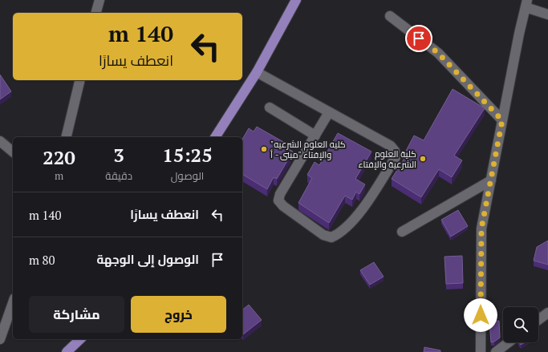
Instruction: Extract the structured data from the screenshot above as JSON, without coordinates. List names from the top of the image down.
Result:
{
  "places": ["\"كليه العلوم الشرعيه والإفتاء \"مبنى - أ", "كلية العلوم الشرعية والإفتاء"],
  "page": {
    "turn": ["140 m", "انعطف يسارًا"],
    "eta": [
      "15:25",
      "الوصول",
      "3",
      "دقيقة",
      "220",
      "m"
    ],
    "list": [
      {
        "name": "انعطف يسارًا",
        "value": "140 m"
      },
      {
        "name": "الوصول إلى الوجهة",
        "value": "80 m"
      }
    ],
    "buttons": ["خروج", "مشاركة"]
  }
}
